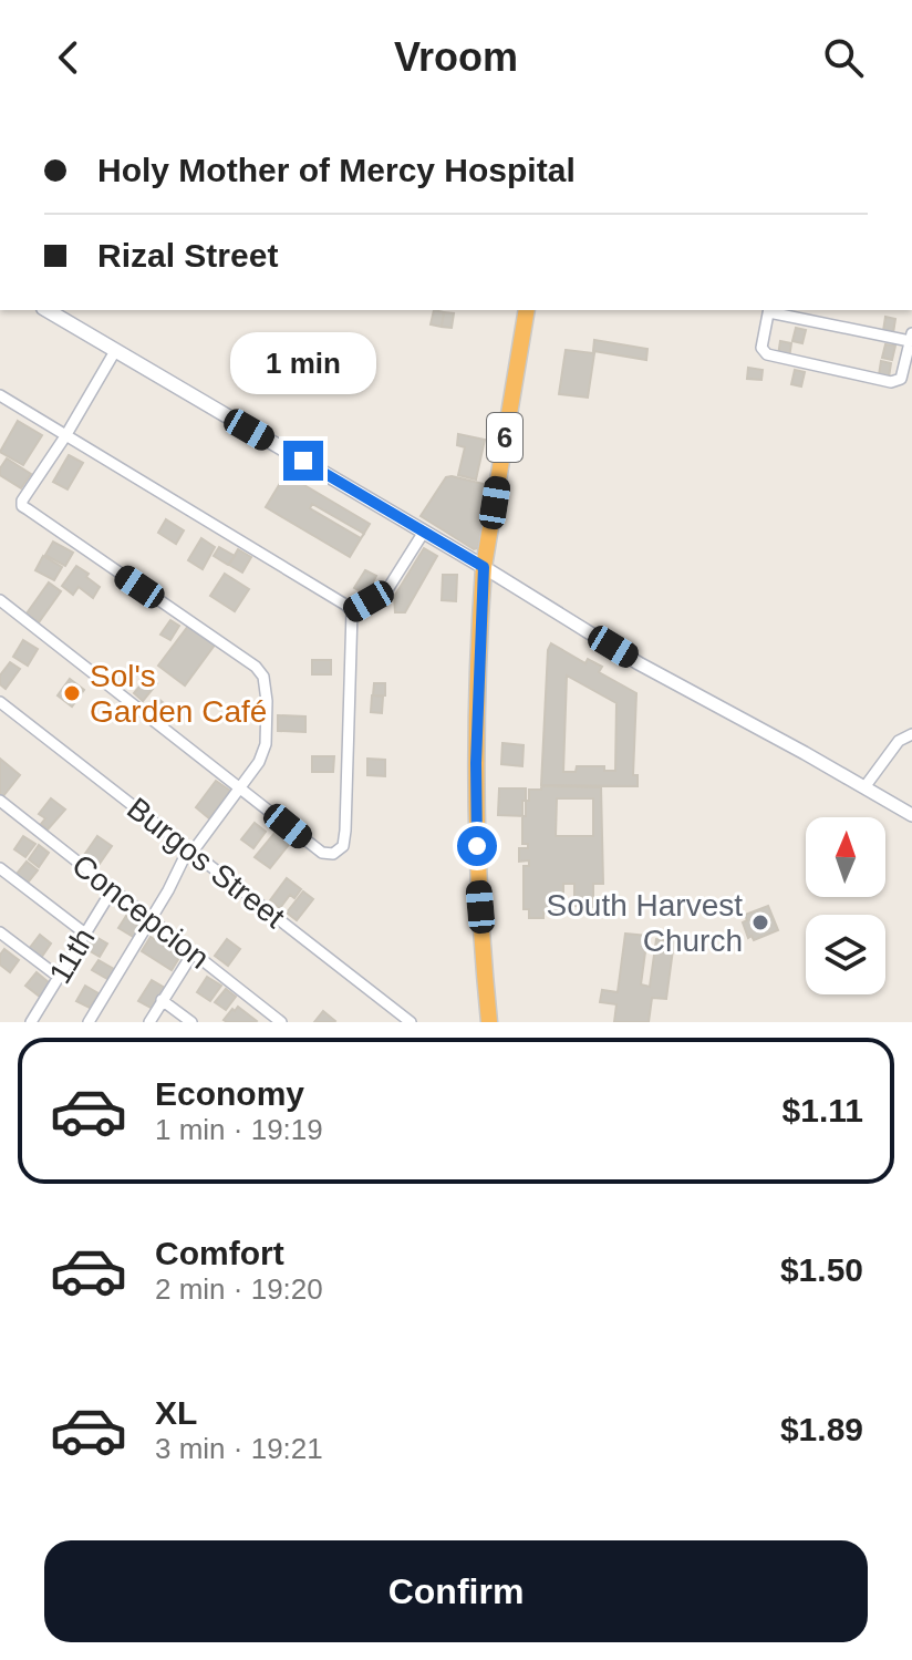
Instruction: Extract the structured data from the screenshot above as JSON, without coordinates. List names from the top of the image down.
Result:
{
  "streets": {
    "highway": ["6"],
    "street": ["Burgos Street", "Concepcion", "11th"]
  },
  "crossings": [
    ["Concepcion", "11th"]
  ],
  "places": ["Sol's Garden Café", "South Harvest Church"],
  "north": "top",
  "page": {
    "header": "Vroom",
    "banner": ["Holy Mother of Mercy Hospital", "Rizal Street"],
    "bubble": "1 min",
    "list": [
      {
        "name": "Economy",
        "note": "1 min · 19:19",
        "value": "$1.11"
      },
      {
        "name": "Comfort",
        "note": "2 min · 19:20",
        "value": "$1.50"
      },
      {
        "name": "XL",
        "note": "3 min · 19:21",
        "value": "$1.89"
      }
    ],
    "buttons": "Confirm"
  }
}
